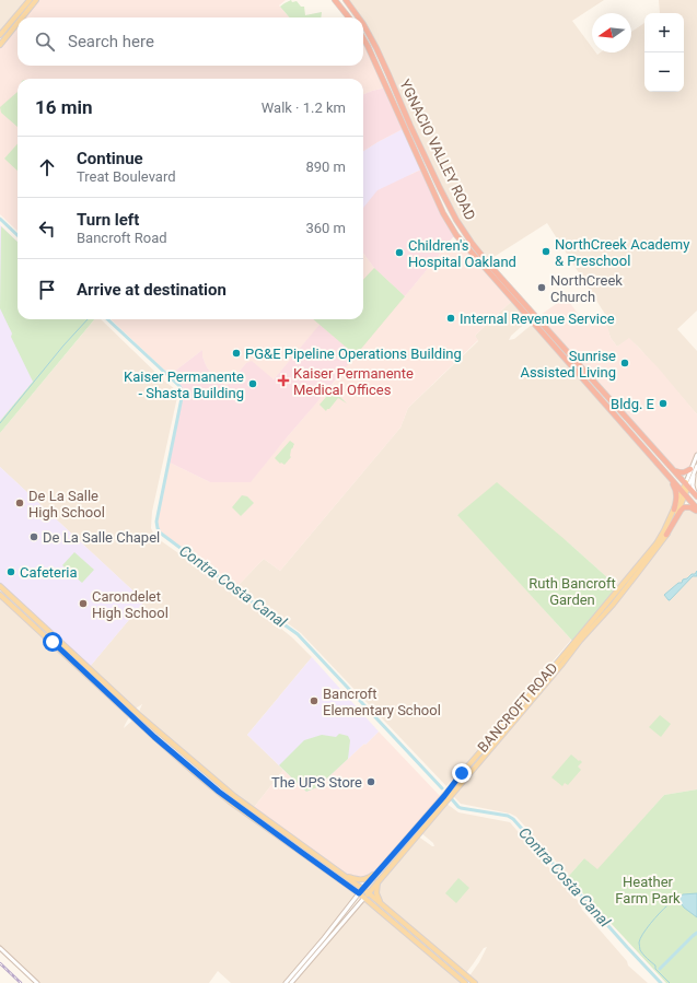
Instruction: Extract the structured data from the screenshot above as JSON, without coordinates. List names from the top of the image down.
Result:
{
  "streets": {
    "highway": ["YGNACIO VALLEY ROAD"],
    "main road": ["BANCROFT ROAD"]
  },
  "crossings": [
    ["YGNACIO VALLEY ROAD", "BANCROFT ROAD"]
  ],
  "water": ["Contra Costa Canal"],
  "parks": ["Ruth Bancroft Garden", "Heather Farm Park"],
  "places": {
    "other": [
      "NorthCreek Academy & Preschool",
      "Children's Hospital Oakland",
      "NorthCreek Church",
      "Internal Revenue Service",
      "PG&E Pipeline Operations Building",
      "Sunrise Assisted Living",
      "Kaiser Permanente - Shasta Building",
      "Bldg. E",
      "De La Salle High School",
      "De La Salle Chapel",
      "Cafeteria",
      "Carondelet High School",
      "Bancroft Elementary School",
      "The UPS Store"
    ],
    "health": ["Kaiser Permanente Medical Offices"]
  },
  "north": "left",
  "page": {
    "map_buttons": ["+", "−"],
    "search": "Search here",
    "heading": ["16 min", "Walk · 1.2 km"],
    "list": [
      ["Continue", "Treat Boulevard", "890 m"],
      ["Turn left", "Bancroft Road", "360 m"],
      "Arrive at destination"
    ]
  }
}
